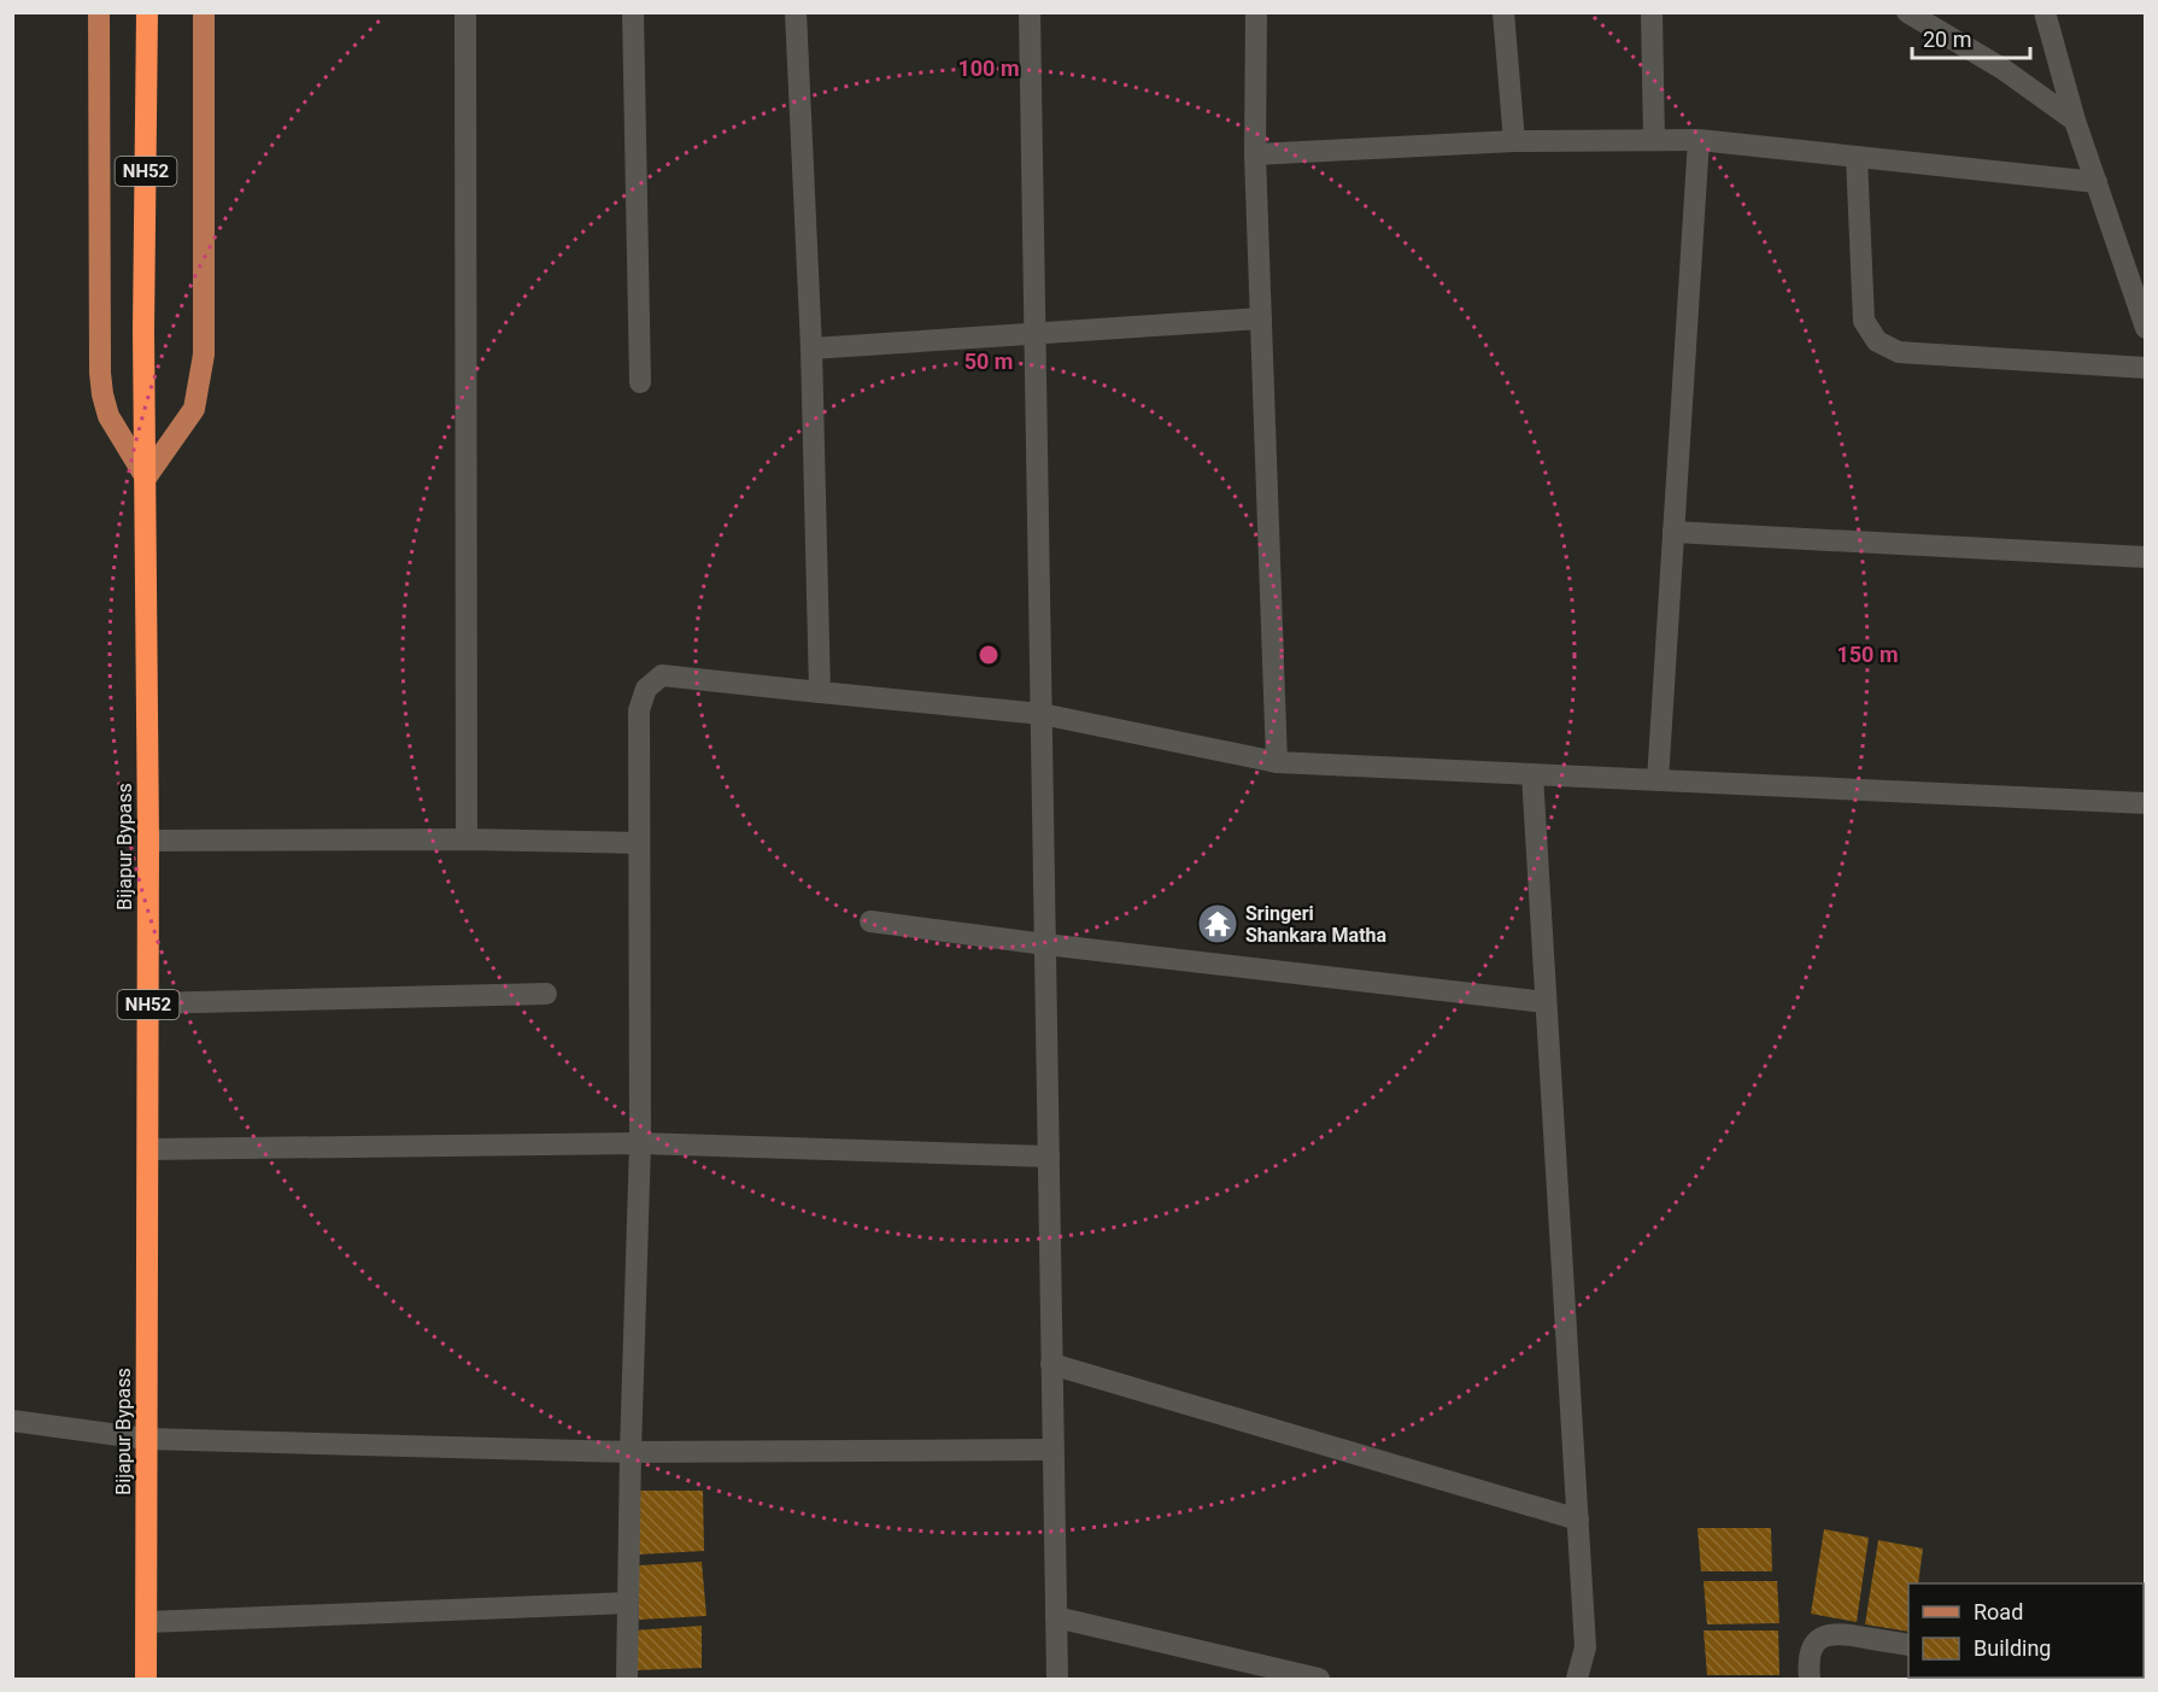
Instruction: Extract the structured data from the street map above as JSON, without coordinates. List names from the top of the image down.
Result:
{
  "streets": {
    "highway": ["NH52", "Bijapur Bypass"]
  },
  "places": {
    "temple": ["Sringeri Shankara Matha"]
  },
  "legend": ["Road", "Building"],
  "scale_bar": "20 m",
  "rings": ["100 m", "50 m", "150 m"]
}
